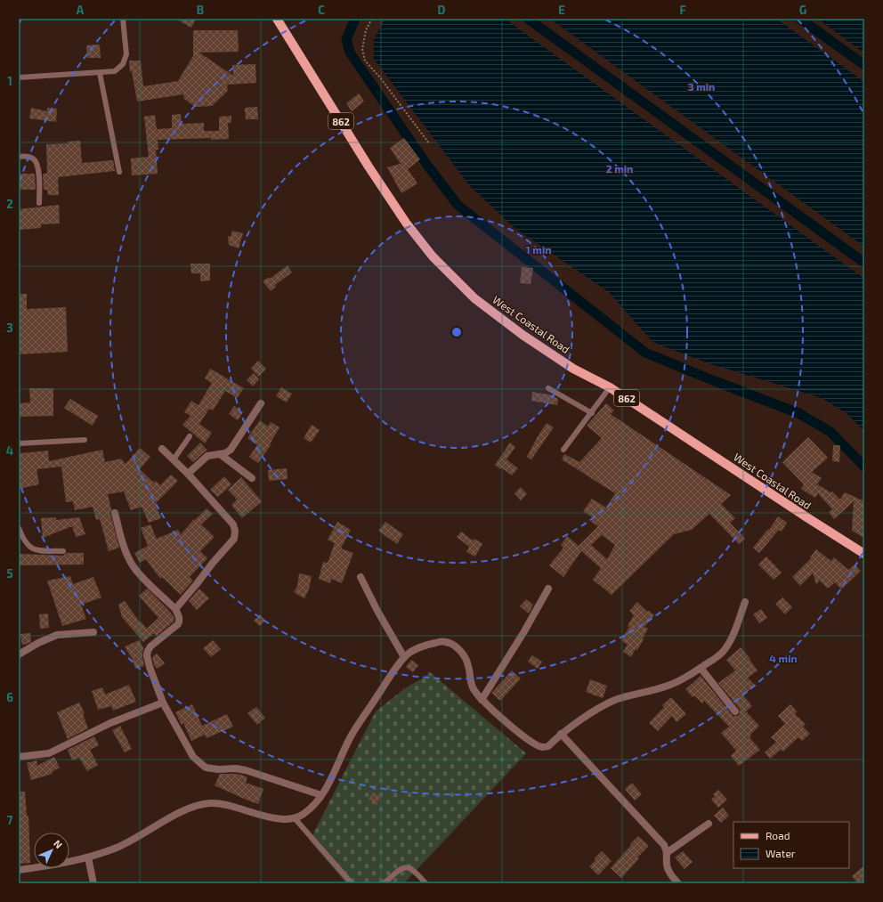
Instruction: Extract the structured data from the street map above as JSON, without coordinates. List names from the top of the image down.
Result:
{
  "streets": {
    "main road": ["862", "West Coastal Road"]
  },
  "legend": ["Road", "Water"],
  "north": "top right",
  "grid": {
    "columns": [
      "A",
      "B",
      "C",
      "D",
      "E",
      "F",
      "G"
    ],
    "rows": [
      "1",
      "2",
      "3",
      "4",
      "5",
      "6",
      "7"
    ]
  },
  "rings": [
    "3 min",
    "2 min",
    "1 min",
    "4 min"
  ]
}
